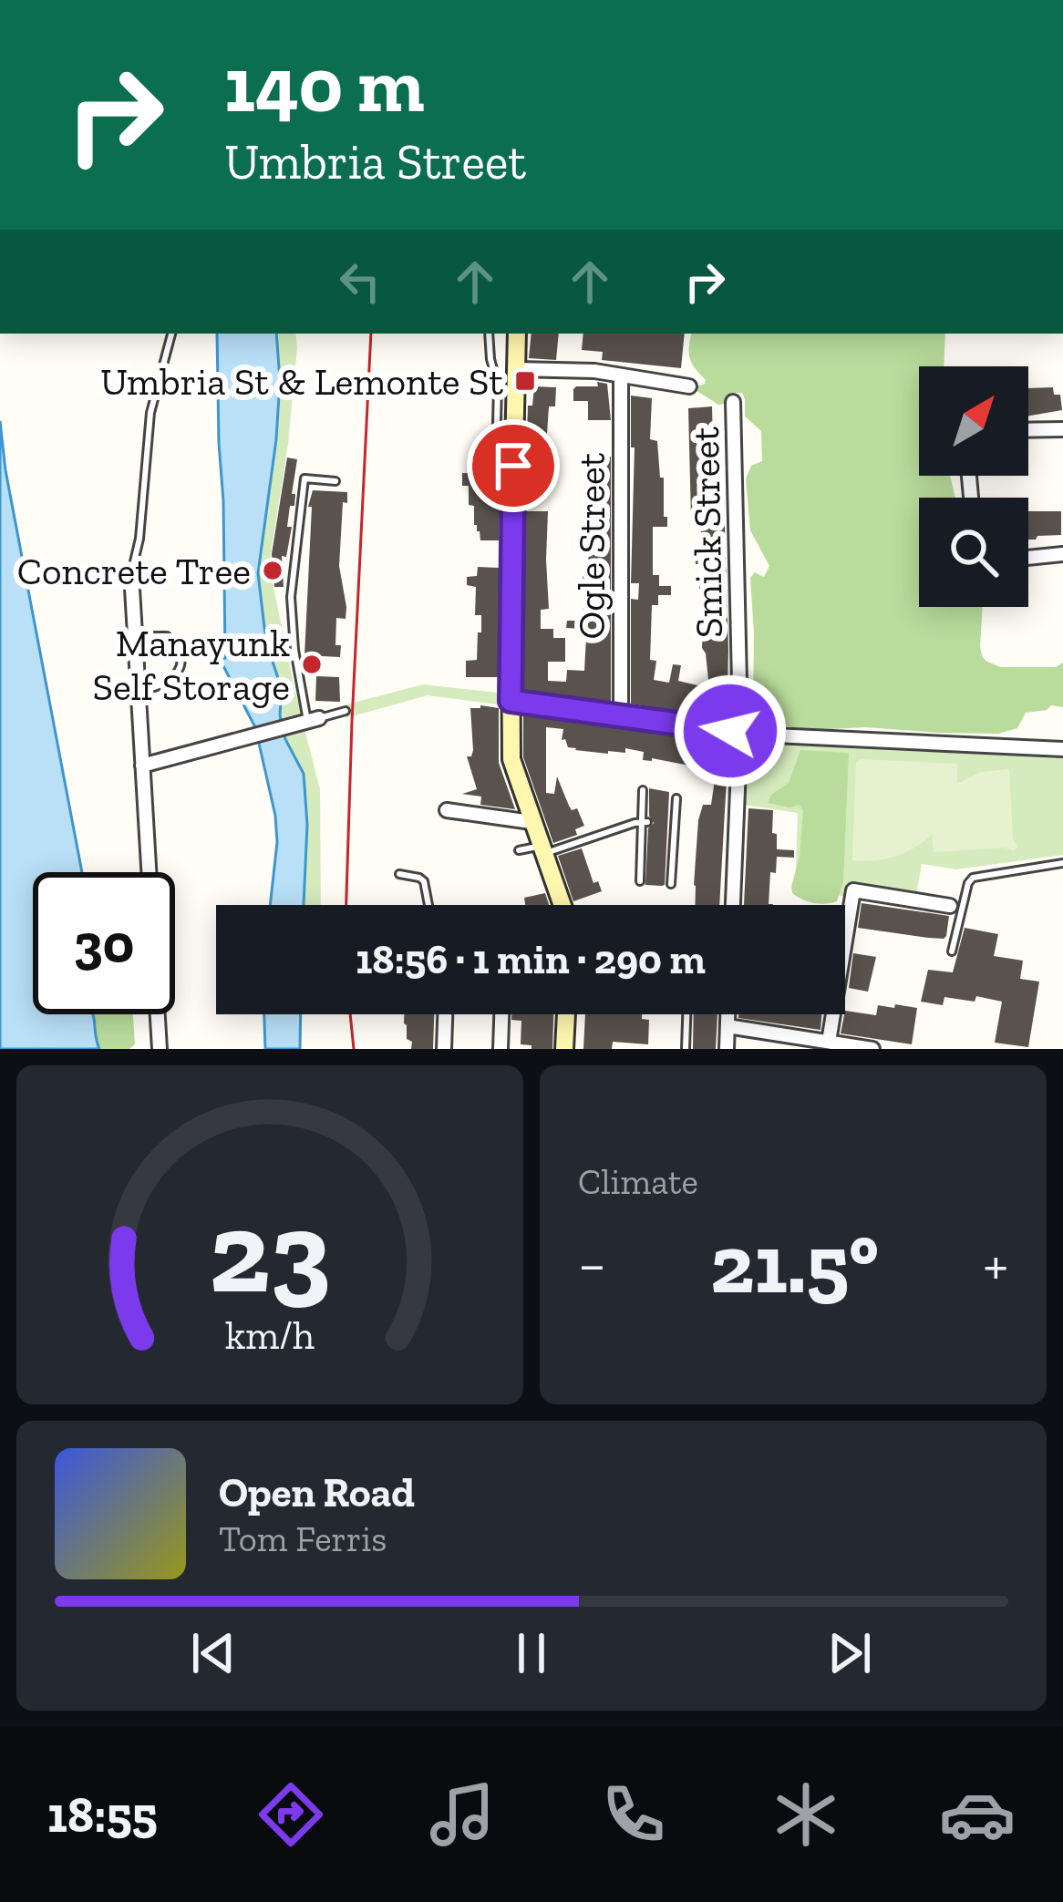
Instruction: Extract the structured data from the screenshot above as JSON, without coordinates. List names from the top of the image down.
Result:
{
  "streets": {
    "street": ["Smick Street", "Ogle Street"]
  },
  "places": {
    "transit": ["Umbria St & Lemonte St"],
    "other": ["Concrete Tree", "Manayunk Self Storage"]
  },
  "north": "top right",
  "page": {
    "turn": ["140 m", "Umbria Street"],
    "limit": "30",
    "trip": "18:56 · 1 min · 290 m",
    "tile": "Climate",
    "heat": ["−", "21.5°", "+"],
    "song": ["Open Road", "Tom Ferris"],
    "tabs": "18:55",
    "gauge": ["23", "km/h"]
  }
}
